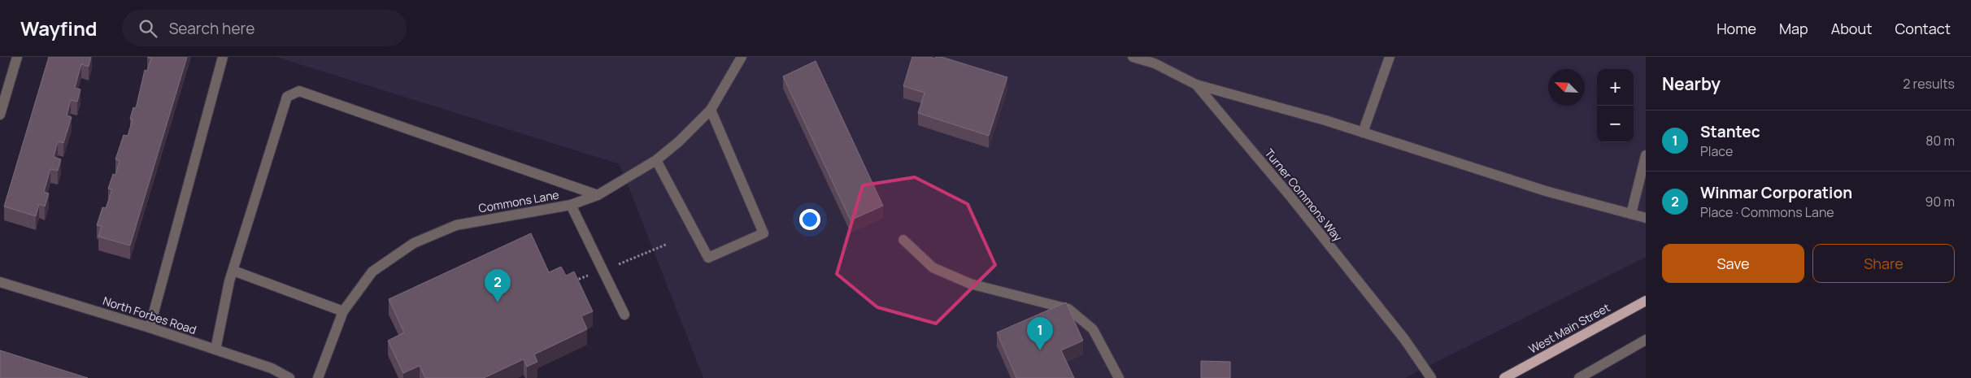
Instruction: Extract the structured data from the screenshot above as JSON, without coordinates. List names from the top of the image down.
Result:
{
  "streets": {
    "main road": ["West Main Street"],
    "street": ["Turner Commons Way", "Commons Lane", "North Forbes Road"]
  },
  "north": "top left",
  "page": {
    "header": "Wayfind",
    "search": "Search here",
    "nav": [
      "Home",
      "Map",
      "About",
      "Contact"
    ],
    "heading": ["Nearby", "2 results"],
    "map_buttons": ["+", "−"],
    "list": [
      {
        "mark": "1",
        "name": "Stantec",
        "note": "Place",
        "value": "80 m"
      },
      {
        "mark": "2",
        "name": "Winmar Corporation",
        "note": "Place · Commons Lane",
        "value": "90 m"
      }
    ],
    "buttons": ["Save", "Share"],
    "pins": ["2", "1"]
  }
}
